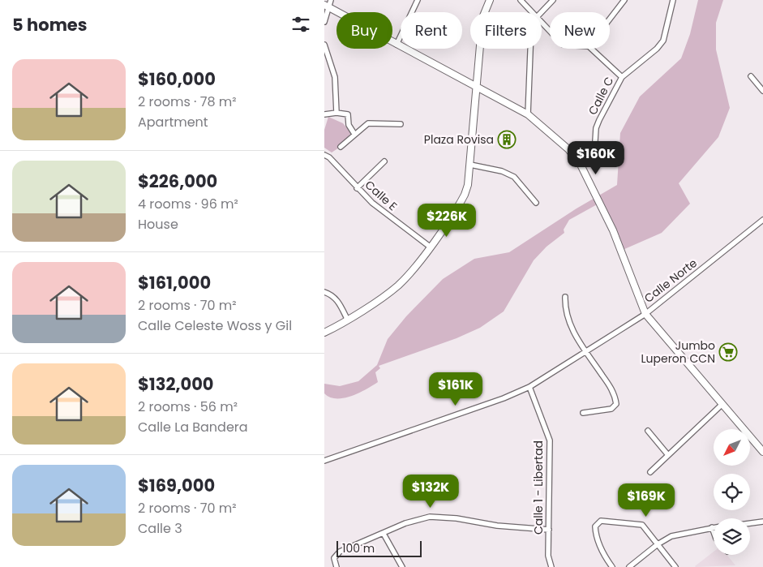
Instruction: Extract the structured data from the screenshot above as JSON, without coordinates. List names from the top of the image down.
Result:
{
  "streets": {
    "street": [
      "Calle C",
      "Calle E",
      "Calle Norte",
      "Calle 1 - Libertad"
    ]
  },
  "crossings": [
    ["Calle Norte", "Calle 1 - Libertad"]
  ],
  "places": {
    "building": ["Plaza Rovisa"],
    "supermarket": ["Jumbo Luperon CCN"]
  },
  "scale_bar": "100 m",
  "north": "bottom left",
  "page": {
    "heading": "5 homes",
    "chip": [
      "Buy",
      "Rent",
      "Filters",
      "New"
    ],
    "list": [
      {
        "name": "$160,000",
        "note": "2 rooms · 78 m² · Apartment"
      },
      {
        "name": "$226,000",
        "note": "4 rooms · 96 m² · House"
      },
      {
        "name": "$161,000",
        "note": "2 rooms · 70 m² · Calle Celeste Woss y Gil"
      },
      {
        "name": "$132,000",
        "note": "2 rooms · 56 m² · Calle La Bandera"
      },
      {
        "name": "$169,000",
        "note": "2 rooms · 70 m² · Calle 3"
      }
    ],
    "price": [
      "$160K",
      "$226K",
      "$161K",
      "$132K",
      "$169K"
    ],
    "scale": "100 m"
  }
}
